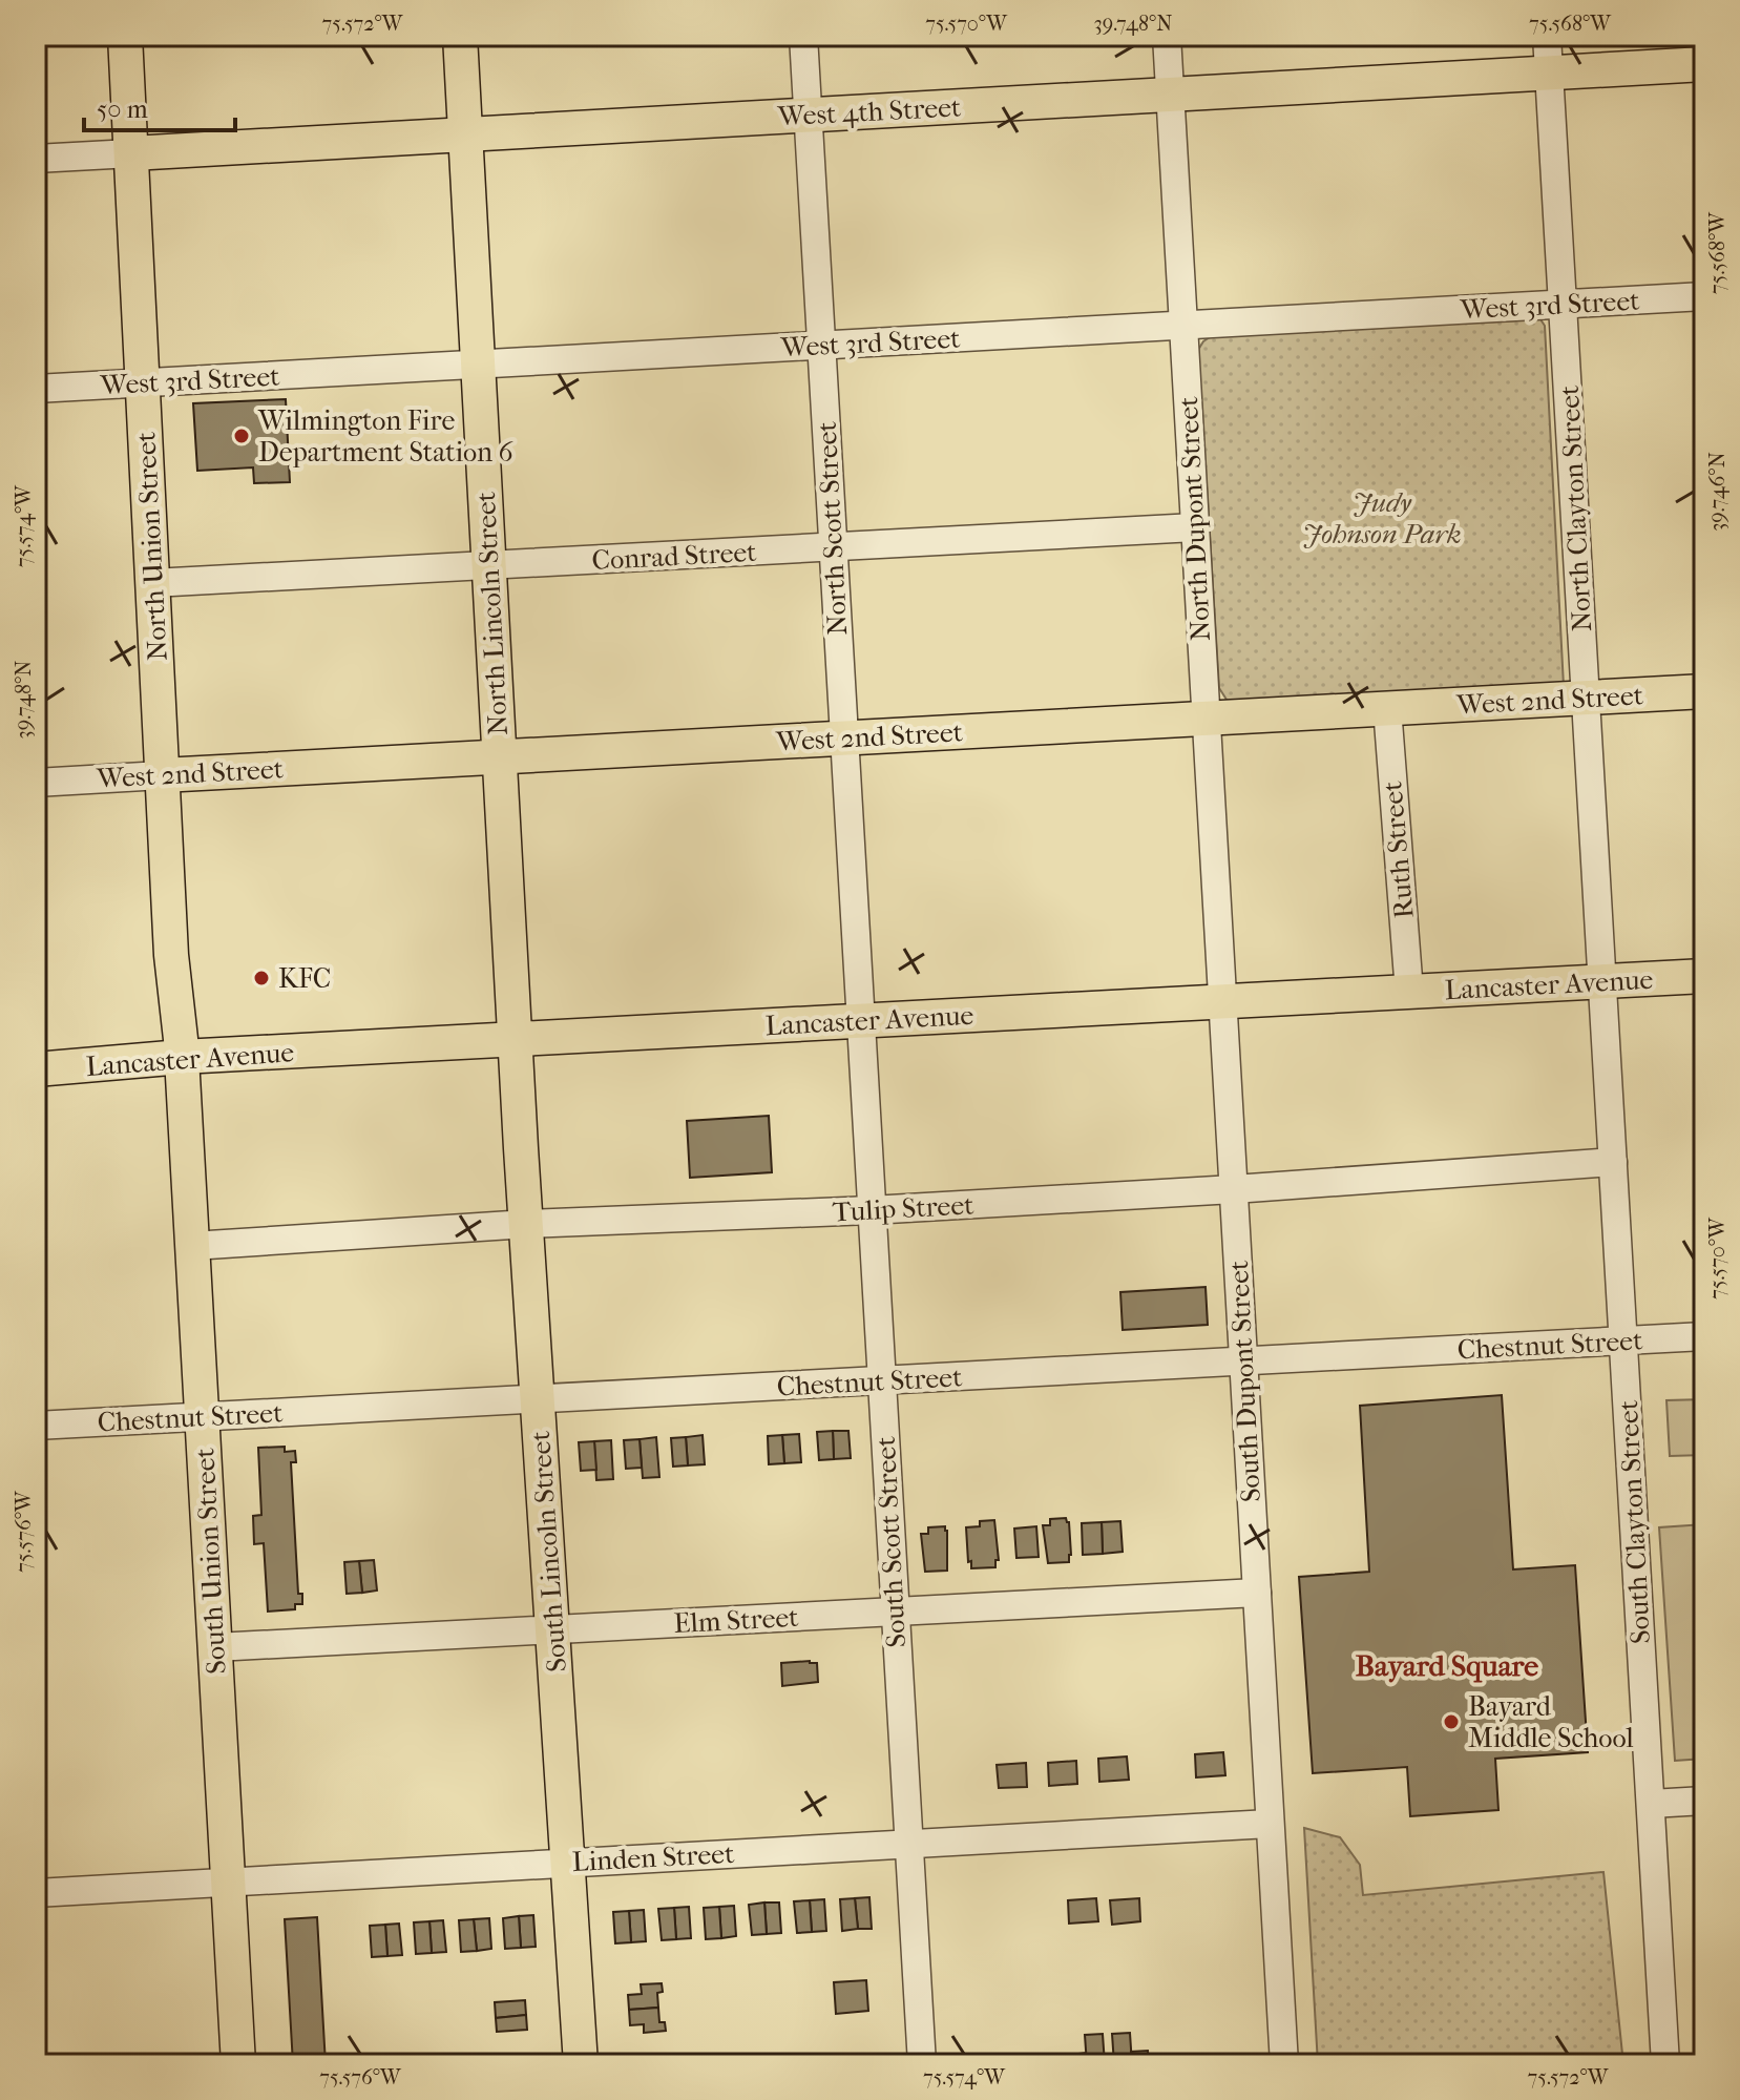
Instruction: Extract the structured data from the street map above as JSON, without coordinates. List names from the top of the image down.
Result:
{
  "streets": {
    "main road": [
      "West 4th Street",
      "North Union Street",
      "North Lincoln Street",
      "West 2nd Street",
      "Lancaster Avenue",
      "South Lincoln Street",
      "South Union Street"
    ],
    "street": [
      "West 3rd Street",
      "North Clayton Street",
      "North Dupont Street",
      "North Scott Street",
      "Conrad Street",
      "Ruth Street",
      "Tulip Street",
      "Chestnut Street",
      "South Dupont Street",
      "South Clayton Street",
      "South Scott Street",
      "Elm Street",
      "Linden Street"
    ]
  },
  "crossings": [
    ["West 4th Street", "North Clayton Street"],
    ["West 4th Street", "North Dupont Street"],
    ["West 4th Street", "North Scott Street"],
    ["West 4th Street", "North Union Street"],
    ["West 4th Street", "North Lincoln Street"],
    ["West 3rd Street", "North Clayton Street"],
    ["West 3rd Street", "North Dupont Street"],
    ["West 3rd Street", "North Scott Street"],
    ["West 3rd Street", "North Union Street"],
    ["West 3rd Street", "North Lincoln Street"],
    ["North Clayton Street", "West 2nd Street"],
    ["North Clayton Street", "Lancaster Avenue"],
    ["North Clayton Street", "South Clayton Street"],
    ["North Dupont Street", "Conrad Street"],
    ["North Dupont Street", "West 2nd Street"],
    ["North Dupont Street", "Lancaster Avenue"],
    ["North Dupont Street", "South Dupont Street"],
    ["North Scott Street", "Conrad Street"],
    ["North Scott Street", "West 2nd Street"],
    ["North Scott Street", "Lancaster Avenue"],
    ["North Scott Street", "South Scott Street"],
    ["North Union Street", "Conrad Street"],
    ["North Union Street", "West 2nd Street"],
    ["North Union Street", "Lancaster Avenue"],
    ["North Union Street", "South Union Street"],
    ["Conrad Street", "North Lincoln Street"],
    ["North Lincoln Street", "West 2nd Street"],
    ["North Lincoln Street", "Lancaster Avenue"],
    ["North Lincoln Street", "South Lincoln Street"],
    ["West 2nd Street", "Ruth Street"],
    ["Ruth Street", "Lancaster Avenue"],
    ["Lancaster Avenue", "South Dupont Street"],
    ["Lancaster Avenue", "South Clayton Street"],
    ["Lancaster Avenue", "South Scott Street"],
    ["Lancaster Avenue", "South Lincoln Street"],
    ["Lancaster Avenue", "South Union Street"],
    ["Tulip Street", "South Dupont Street"],
    ["Tulip Street", "South Clayton Street"],
    ["Tulip Street", "South Scott Street"],
    ["Tulip Street", "South Lincoln Street"],
    ["Tulip Street", "South Union Street"],
    ["Chestnut Street", "South Dupont Street"],
    ["Chestnut Street", "South Clayton Street"],
    ["Chestnut Street", "South Scott Street"],
    ["Chestnut Street", "South Lincoln Street"],
    ["Chestnut Street", "South Union Street"],
    ["South Dupont Street", "Elm Street"],
    ["South Dupont Street", "Linden Street"],
    ["South Scott Street", "Elm Street"],
    ["South Scott Street", "Linden Street"],
    ["South Lincoln Street", "Elm Street"],
    ["South Lincoln Street", "Linden Street"],
    ["South Union Street", "Elm Street"],
    ["South Union Street", "Linden Street"]
  ],
  "districts": ["Bayard Square"],
  "parks": ["Judy Johnson Park"],
  "places": ["Wilmington Fire Department Station 6", "KFC", "Bayard Middle School"],
  "scale_bar": "50 m",
  "coordinates": [
    "75.572°W",
    "75.570°W",
    "39.748°N",
    "75.568°W",
    "39.746°N",
    "75.574°W",
    "75.576°W"
  ]
}
